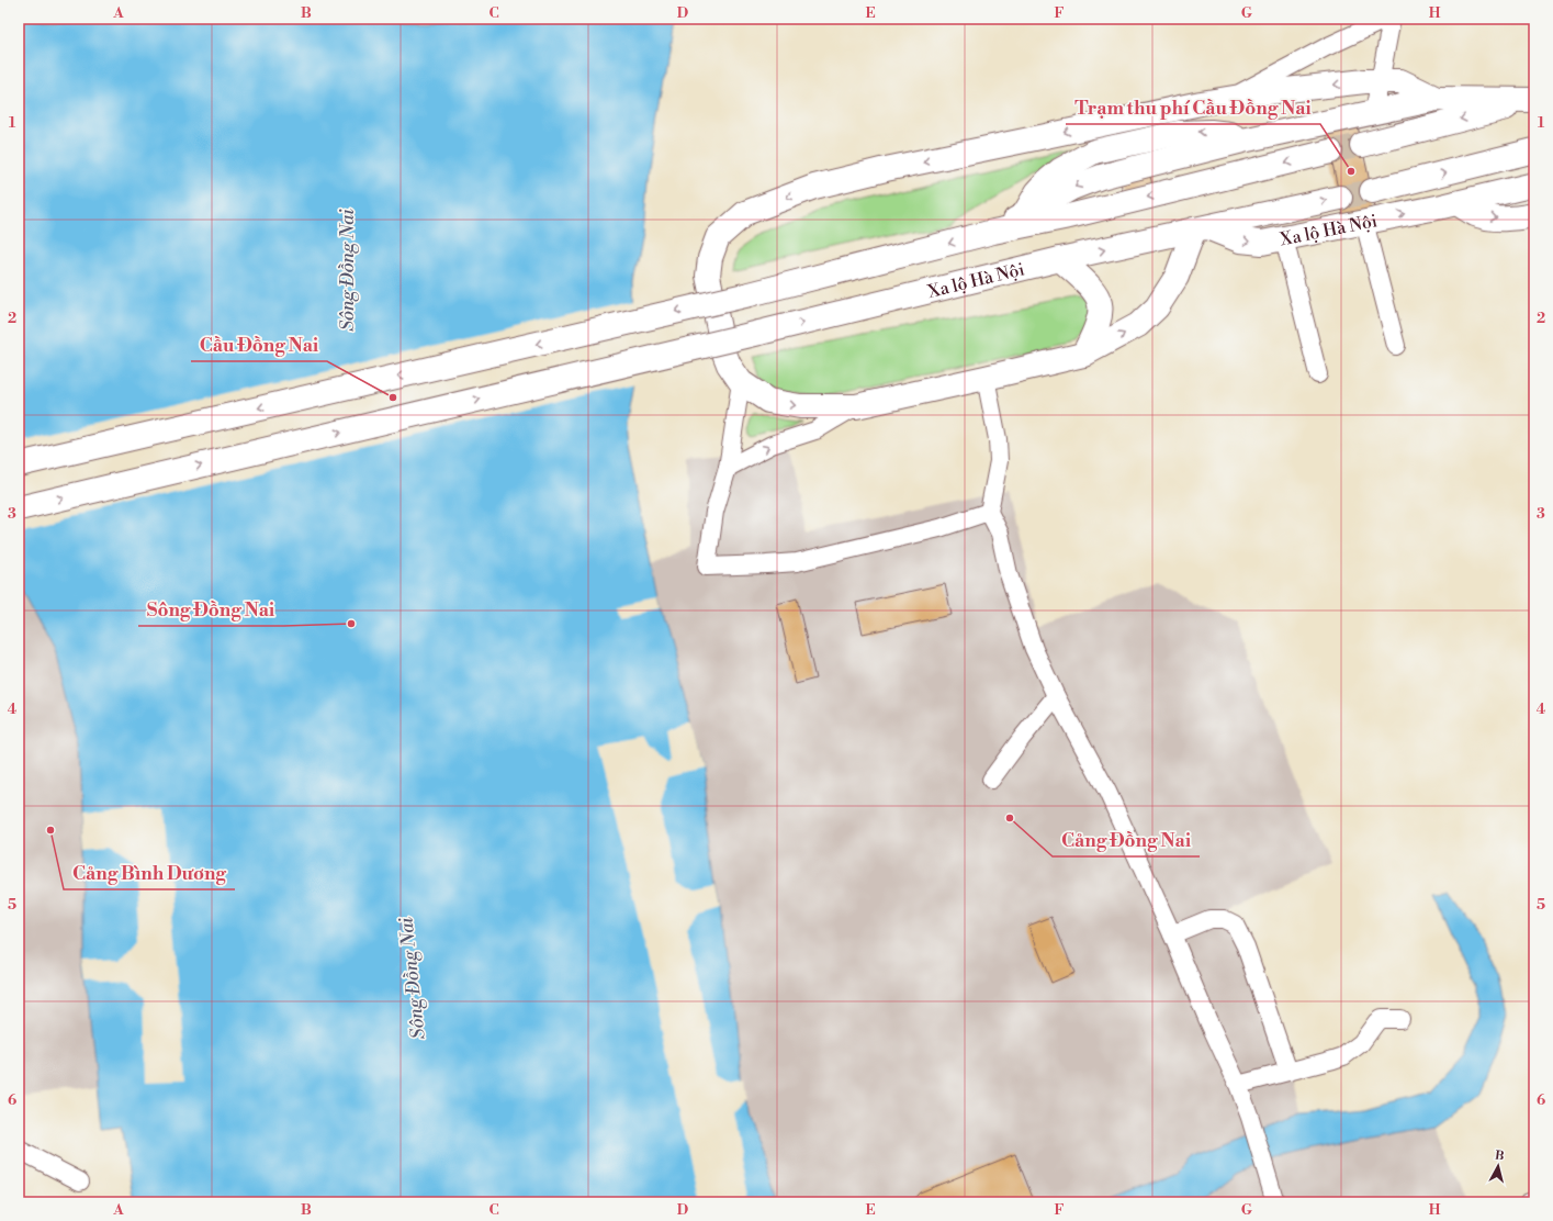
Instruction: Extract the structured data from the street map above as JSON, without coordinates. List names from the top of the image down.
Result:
{
  "streets": {
    "highway": ["Xa lộ Hà Nội"]
  },
  "water": ["Sông Đồng Nai"],
  "places": [
    "Trạm thu phí Cầu Đồng Nai",
    "Cầu Đồng Nai",
    "Sông Đồng Nai",
    "Cảng Đồng Nai",
    "Cảng Bình Dương"
  ],
  "north": "top",
  "grid": {
    "columns": [
      "A",
      "B",
      "C",
      "D",
      "E",
      "F",
      "G",
      "H"
    ],
    "rows": [
      "1",
      "2",
      "3",
      "4",
      "5",
      "6"
    ]
  }
}
